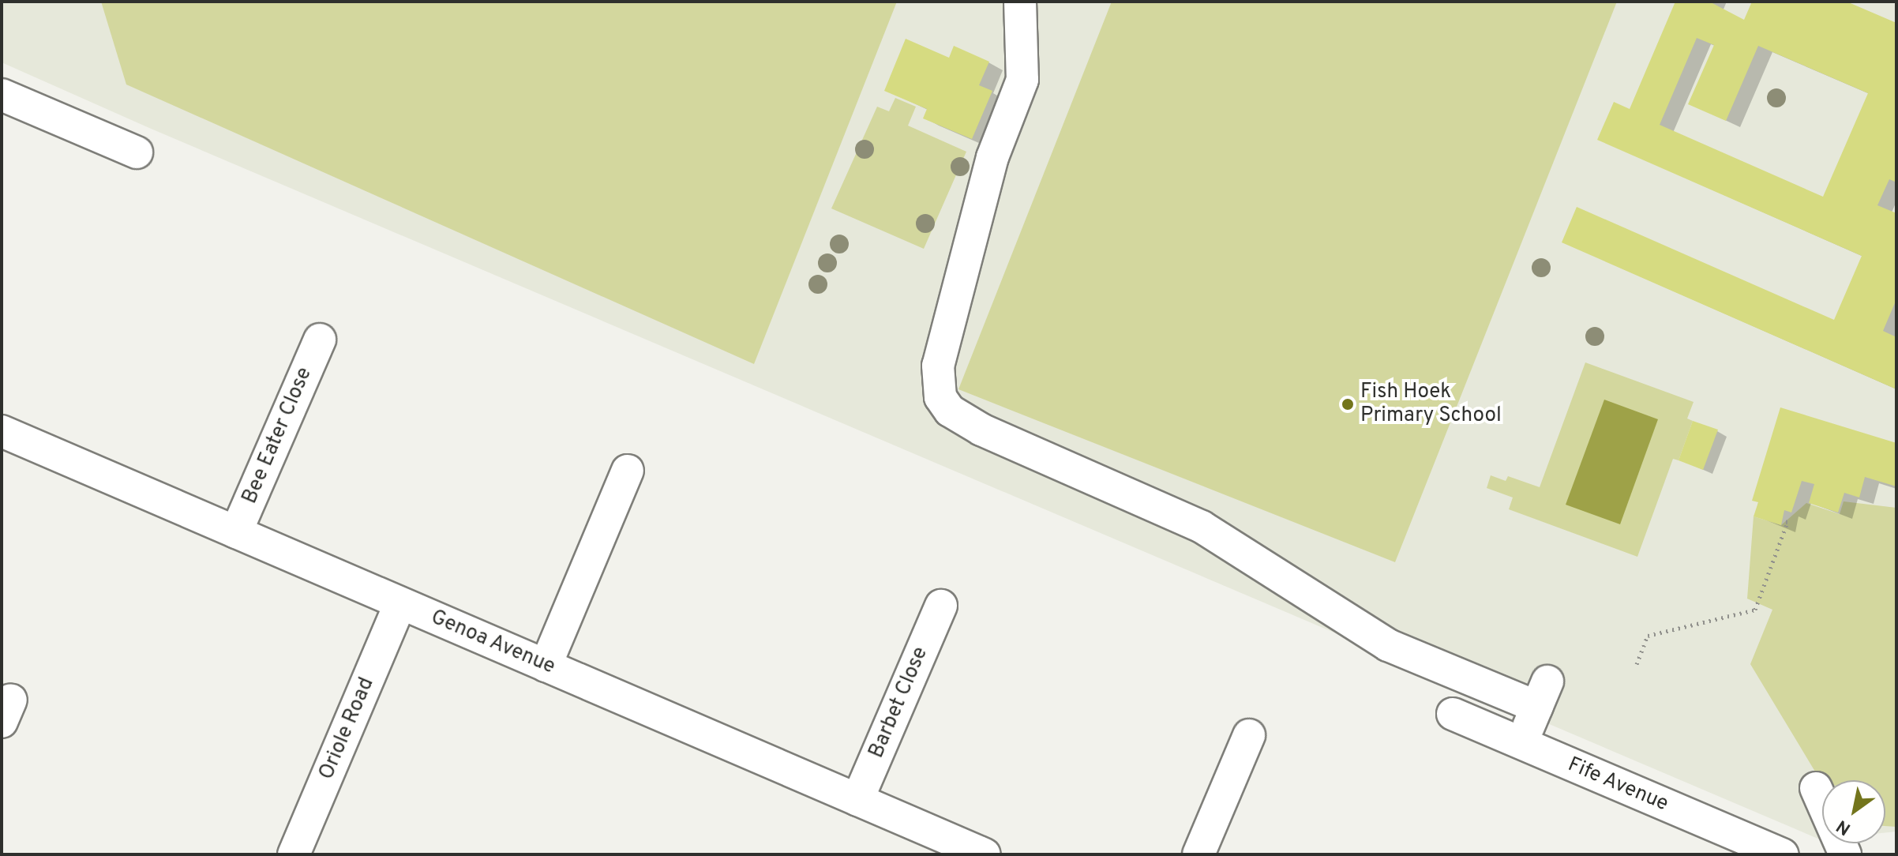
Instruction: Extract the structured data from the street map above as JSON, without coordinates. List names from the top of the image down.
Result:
{
  "streets": {
    "street": [
      "Bee Eater Close",
      "Genoa Avenue",
      "Barbet Close",
      "Oriole Road",
      "Fife Avenue"
    ]
  },
  "crossings": [
    ["Bee Eater Close", "Genoa Avenue"],
    ["Genoa Avenue", "Barbet Close"],
    ["Genoa Avenue", "Oriole Road"]
  ],
  "places": ["Fish Hoek Primary School"],
  "north": "bottom left"
}
